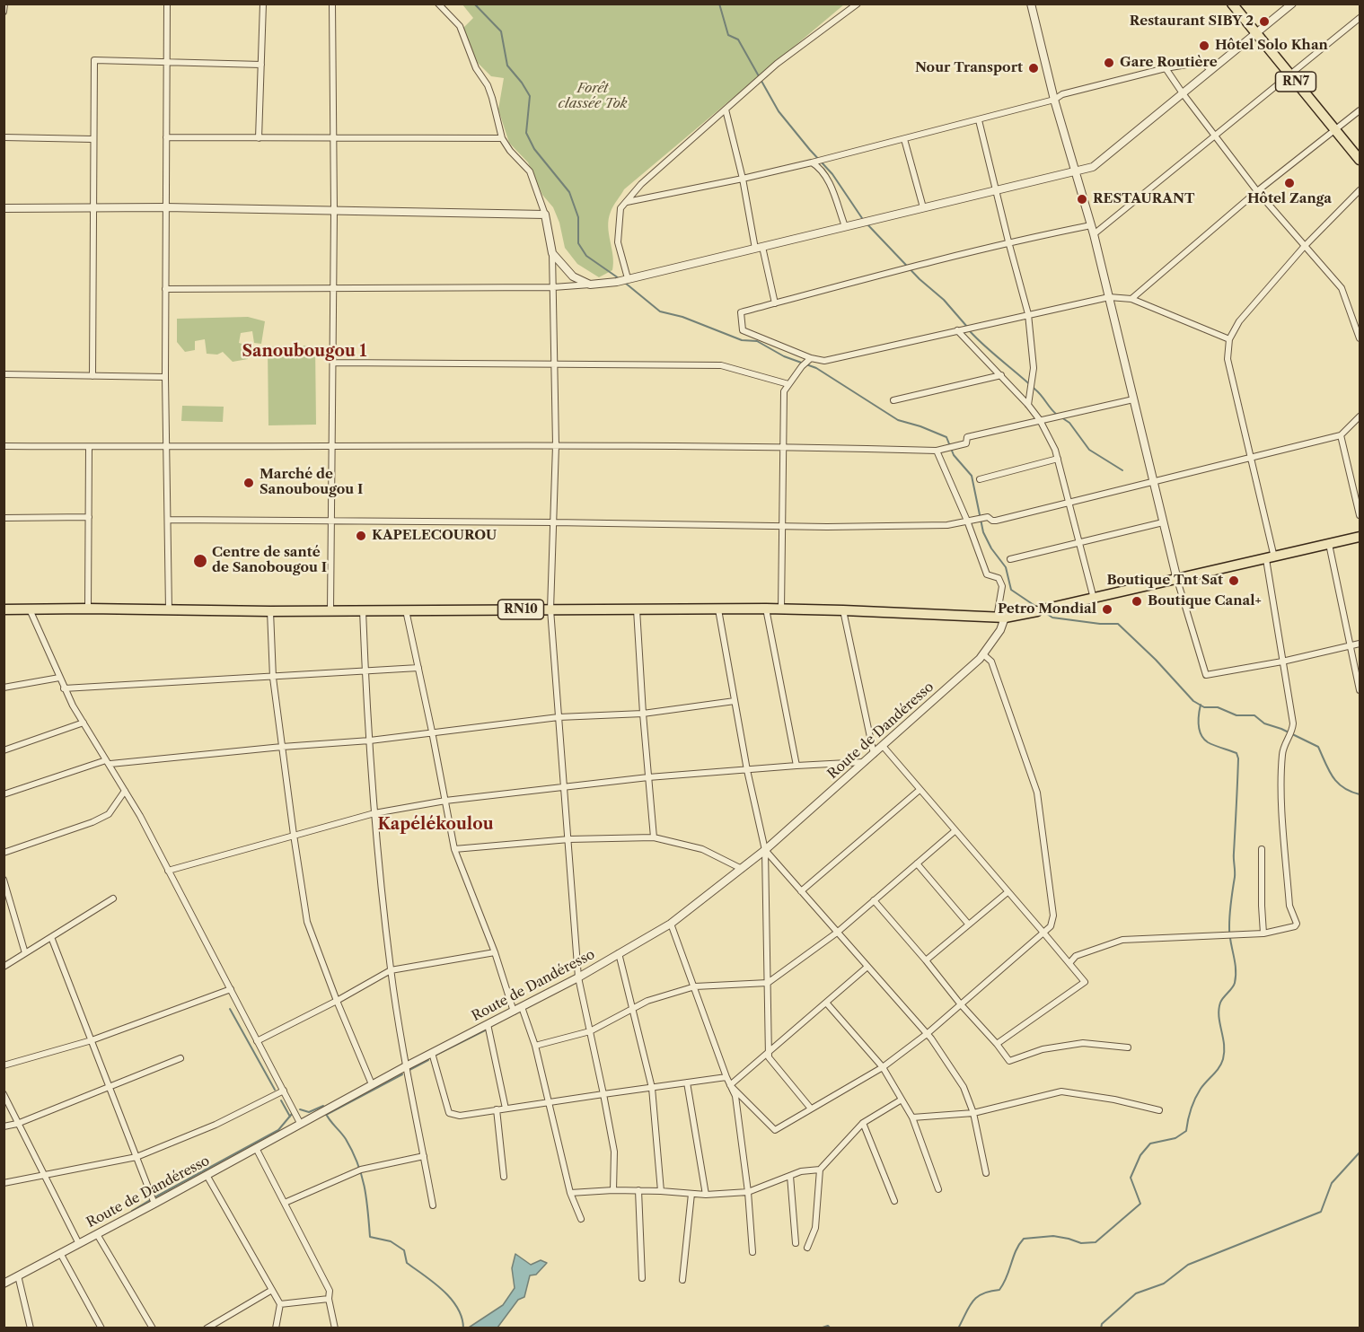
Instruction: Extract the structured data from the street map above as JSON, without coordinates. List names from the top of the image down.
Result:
{
  "streets": {
    "highway": ["RN7", "RN10"],
    "street": ["Route de Dandéresso"]
  },
  "crossings": [
    ["RN10", "Route de Dandéresso"]
  ],
  "districts": ["Sanoubougou 1", "Kapélékoulou"],
  "parks": ["Forêt classée Tok"],
  "places": [
    "Restaurant SIBY 2",
    "Hôtel Solo Khan",
    "Gare Routière",
    "Nour Transport",
    "Hôtel Zanga",
    "RESTAURANT",
    "Marché de Sanoubougou I",
    "KAPELECOUROU",
    "Centre de santé de Sanobougou I",
    "Boutique Tnt Sat",
    "Boutique Canal+",
    "Petro Mondial"
  ]
}
